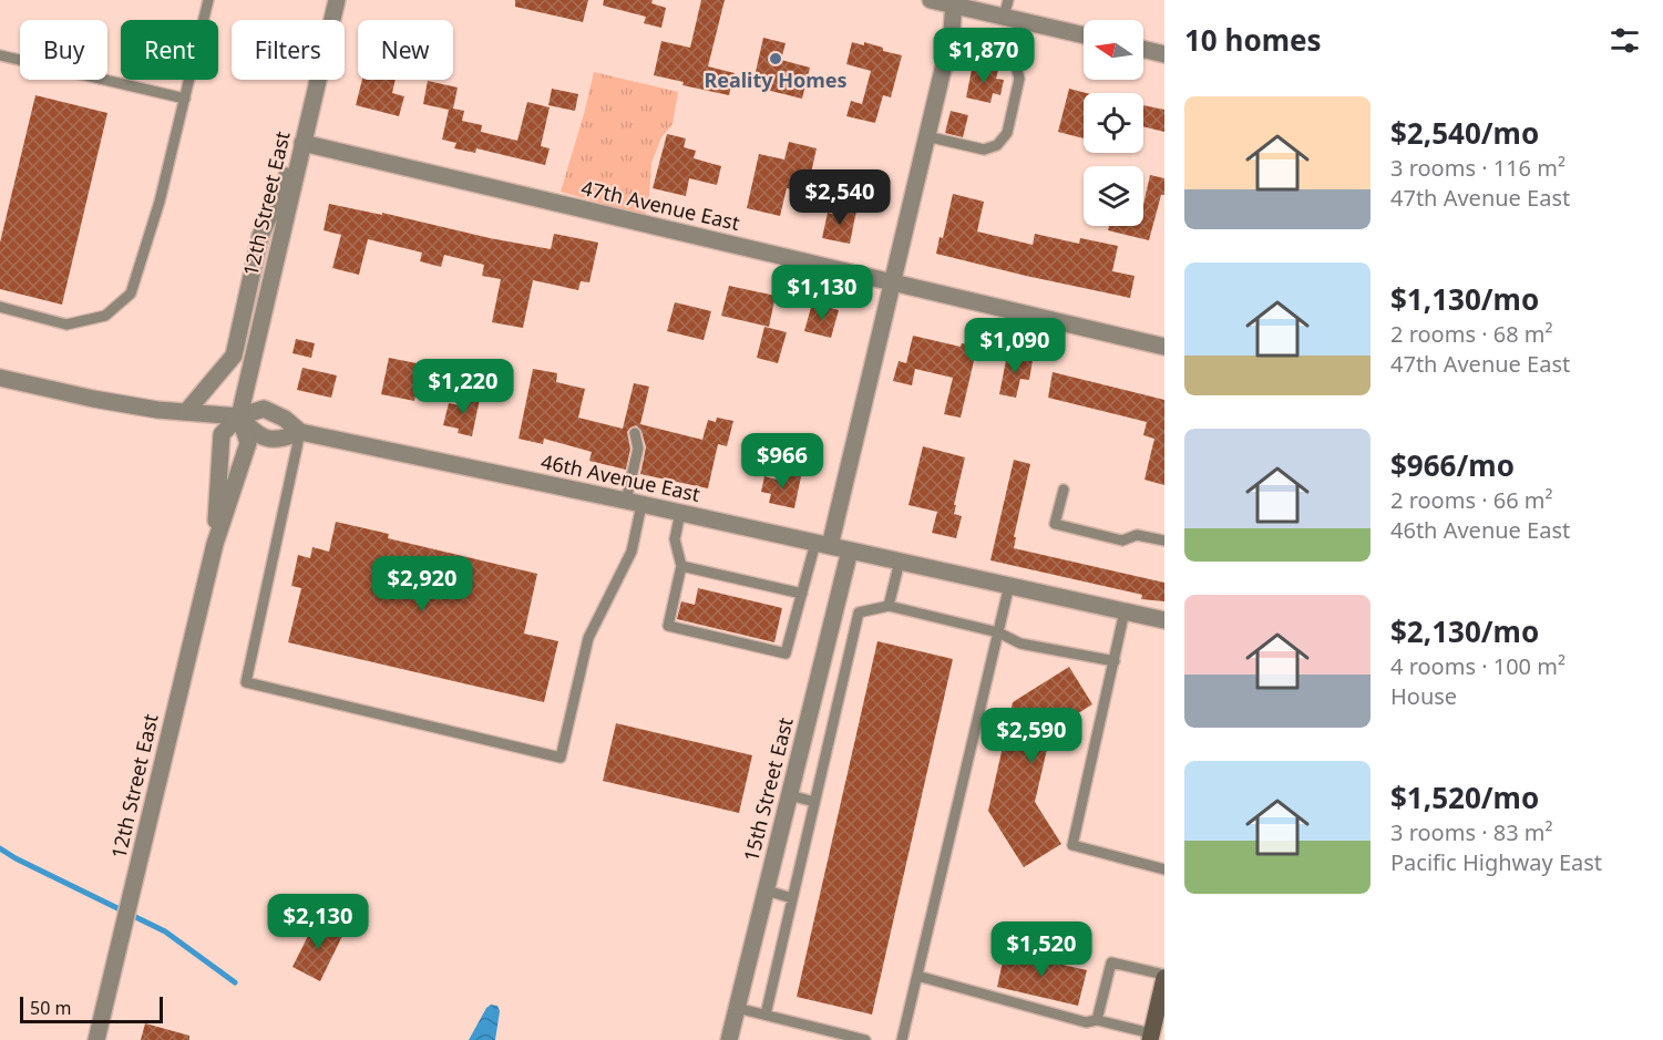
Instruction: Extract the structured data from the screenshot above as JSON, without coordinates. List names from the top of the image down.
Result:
{
  "streets": {
    "street": [
      "12th Street East",
      "47th Avenue East",
      "46th Avenue East",
      "15th Street East"
    ]
  },
  "crossings": [
    ["12th Street East", "47th Avenue East"],
    ["12th Street East", "46th Avenue East"],
    ["46th Avenue East", "15th Street East"]
  ],
  "places": ["Reality Homes"],
  "scale_bar": "50 m",
  "north": "left",
  "page": {
    "heading": "10 homes",
    "chip": [
      "Buy",
      "Rent",
      "Filters",
      "New"
    ],
    "price": [
      "$1,870",
      "$2,540",
      "$1,130",
      "$1,090",
      "$1,220",
      "$966",
      "$2,920",
      "$2,590",
      "$2,130",
      "$1,520"
    ],
    "list": [
      {
        "name": "$2,540/mo",
        "note": "3 rooms · 116 m² · 47th Avenue East"
      },
      {
        "name": "$1,130/mo",
        "note": "2 rooms · 68 m² · 47th Avenue East"
      },
      {
        "name": "$966/mo",
        "note": "2 rooms · 66 m² · 46th Avenue East"
      },
      {
        "name": "$2,130/mo",
        "note": "4 rooms · 100 m² · House"
      },
      {
        "name": "$1,520/mo",
        "note": "3 rooms · 83 m² · Pacific Highway East"
      }
    ],
    "scale": "50 m"
  }
}
